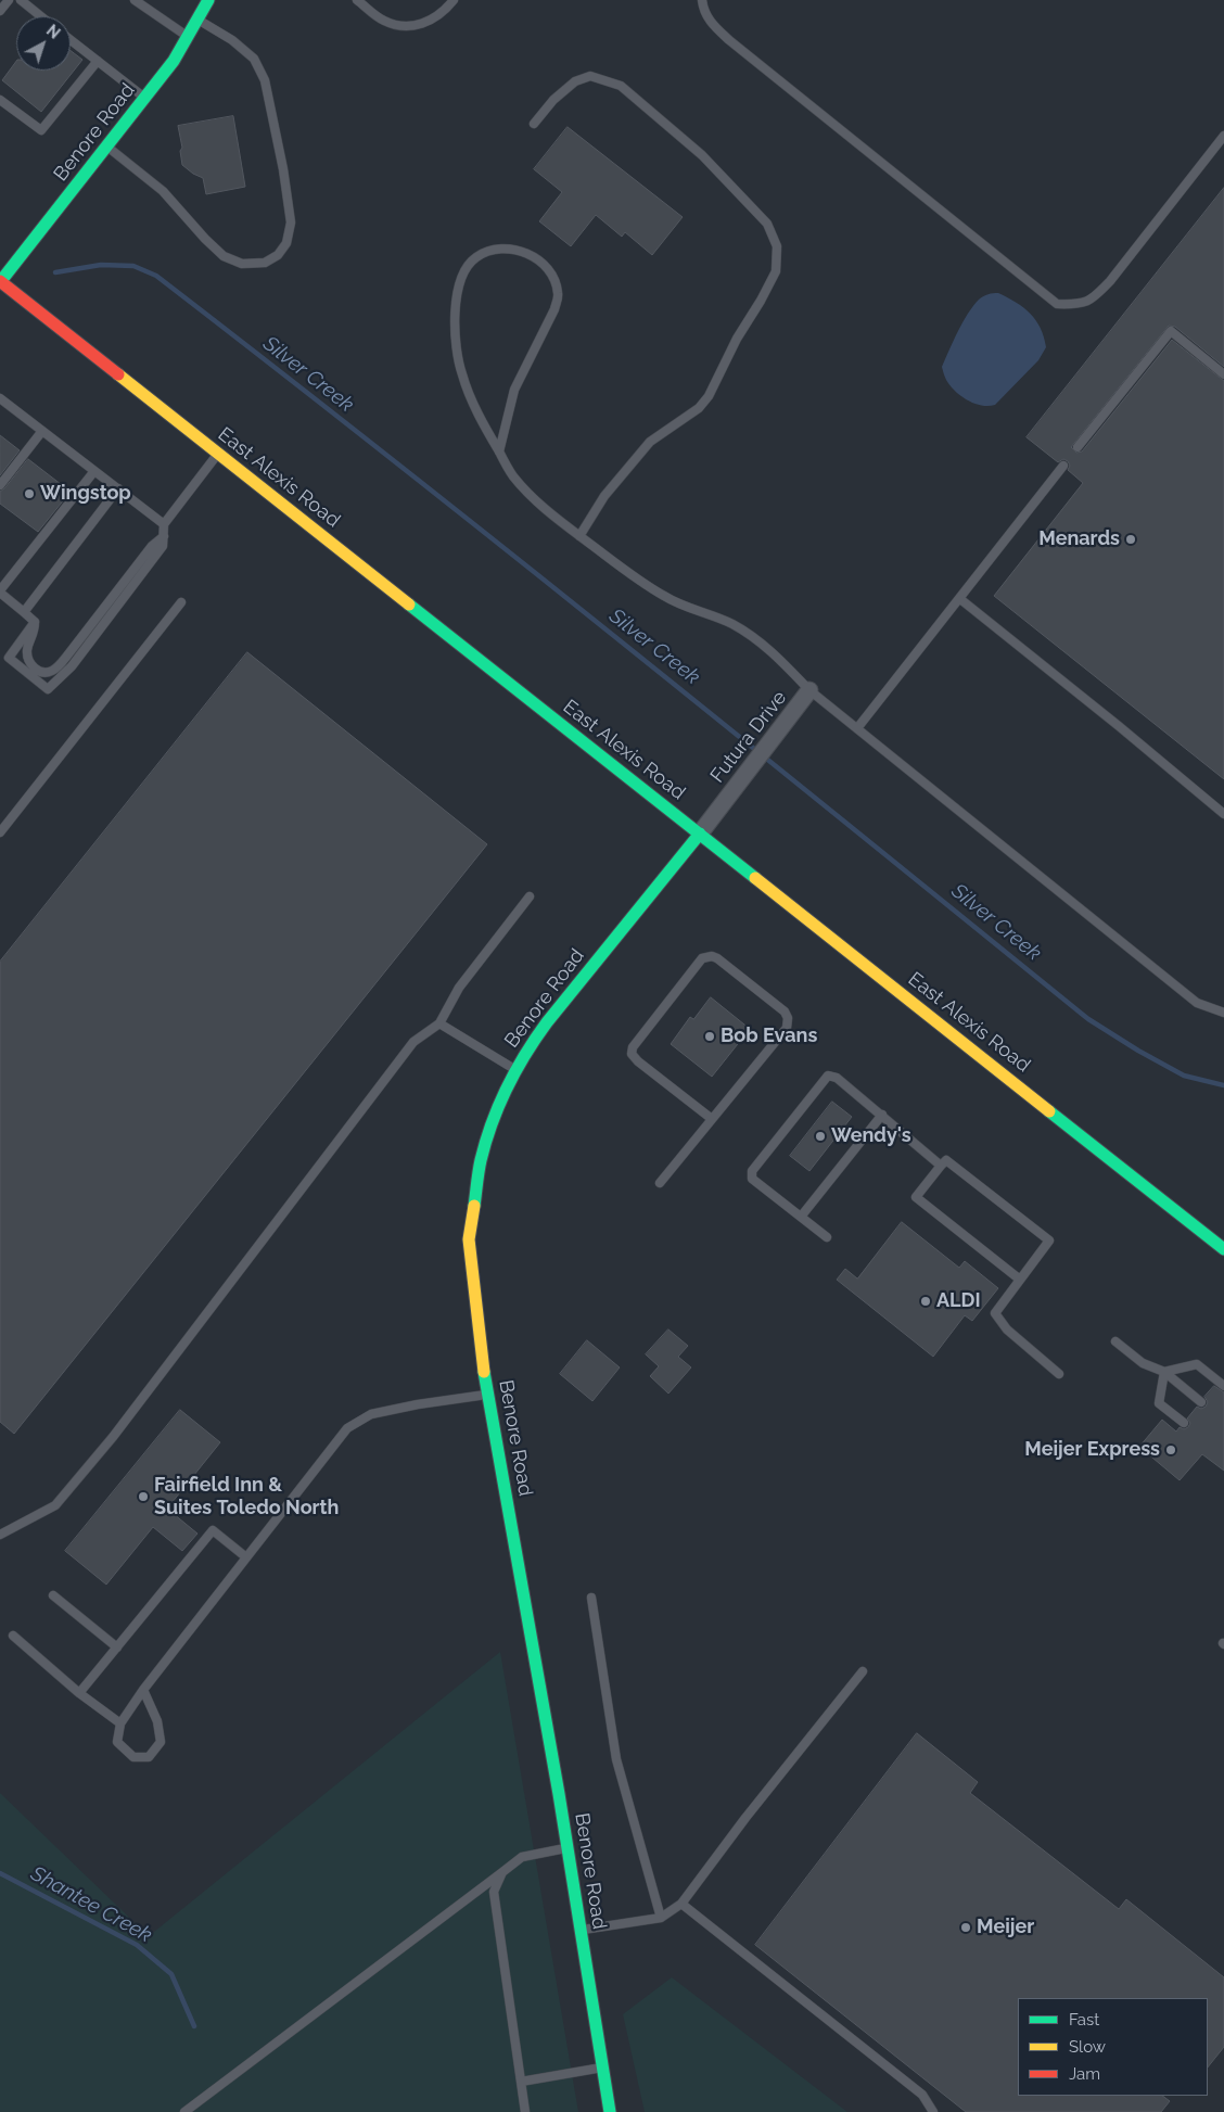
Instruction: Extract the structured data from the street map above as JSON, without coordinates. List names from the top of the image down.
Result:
{
  "streets": {
    "main road": ["Benore Road", "East Alexis Road"],
    "street": ["Futura Drive"]
  },
  "crossings": [
    ["Benore Road", "East Alexis Road"],
    ["Benore Road", "Futura Drive"],
    ["East Alexis Road", "Futura Drive"]
  ],
  "water": ["Silver Creek", "Shantee Creek"],
  "places": [
    "Wingstop",
    "Menards",
    "Bob Evans",
    "Wendy's",
    "ALDI",
    "Meijer Express",
    "Fairfield Inn & Suites Toledo North",
    "Meijer"
  ],
  "legend": ["Fast", "Slow", "Jam"],
  "north": "top right"
}
